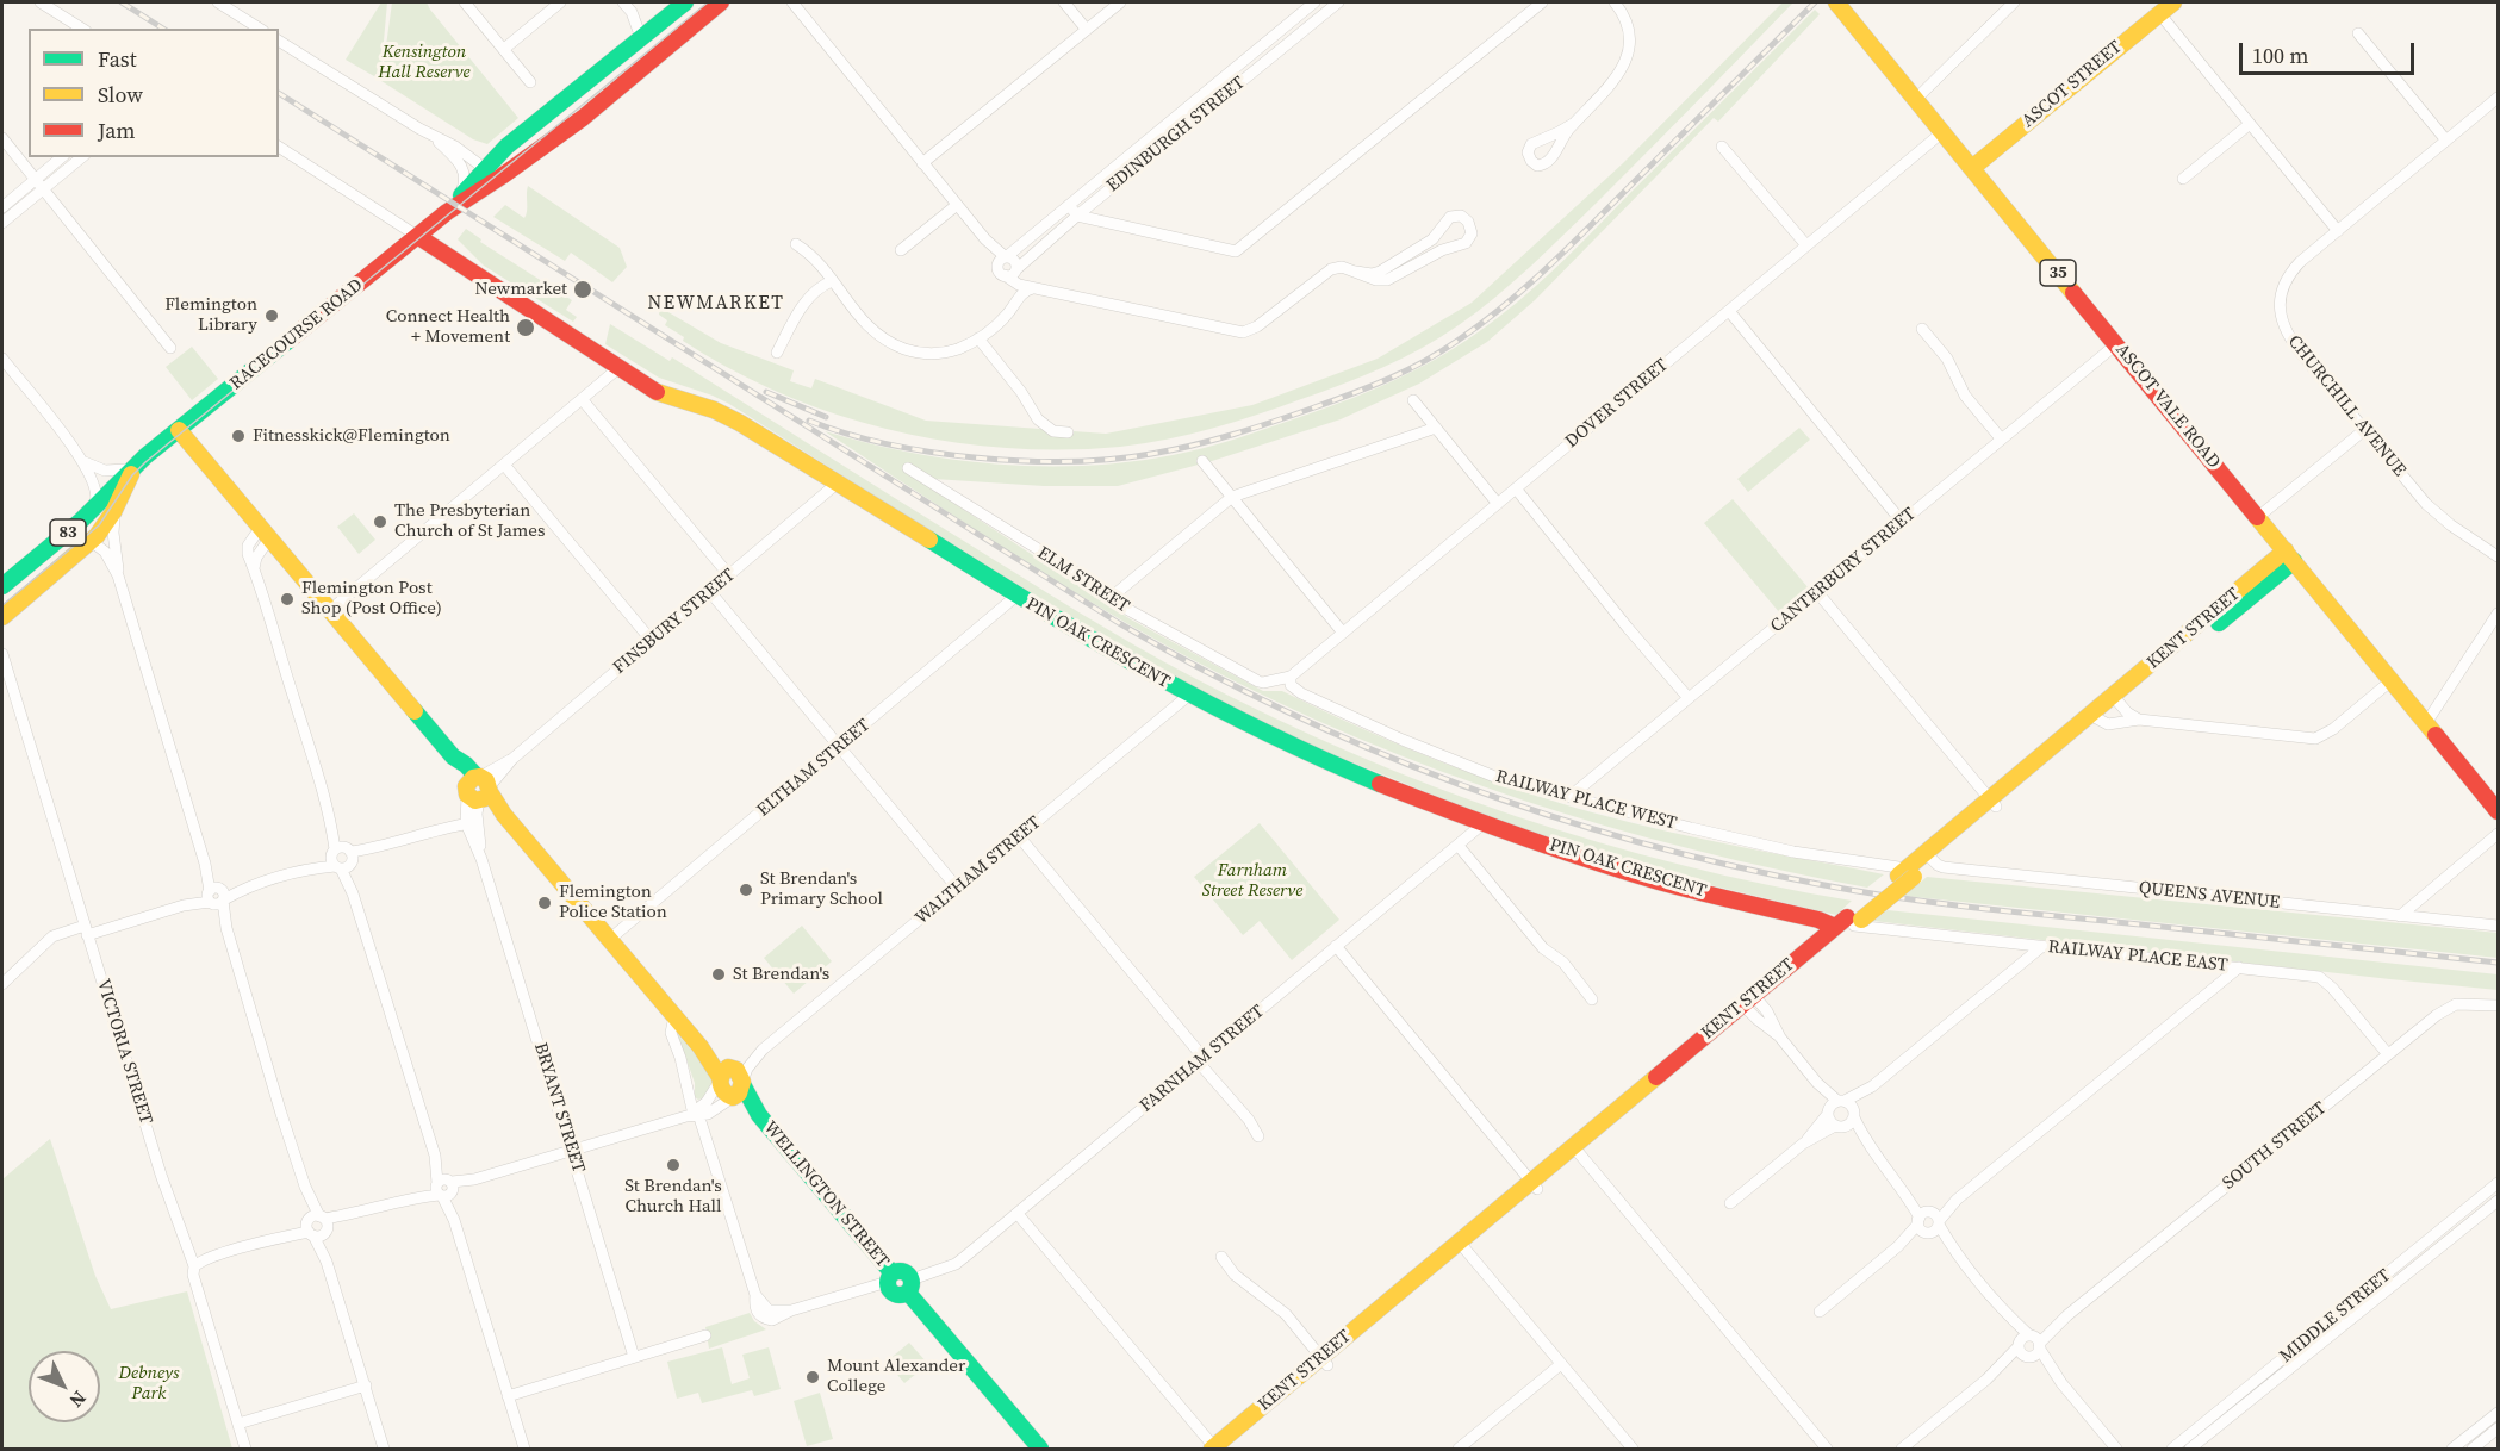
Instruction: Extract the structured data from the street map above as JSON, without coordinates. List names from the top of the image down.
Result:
{
  "streets": {
    "main road": [
      "ASCOT STREET",
      "35",
      "RACECOURSE ROAD",
      "ASCOT VALE ROAD",
      "83",
      "KENT STREET",
      "PIN OAK CRESCENT",
      "WELLINGTON STREET"
    ],
    "street": [
      "EDINBURGH STREET",
      "DOVER STREET",
      "CHURCHILL AVENUE",
      "CANTERBURY STREET",
      "ELM STREET",
      "FINSBURY STREET",
      "ELTHAM STREET",
      "RAILWAY PLACE WEST",
      "WALTHAM STREET",
      "QUEENS AVENUE",
      "RAILWAY PLACE EAST",
      "VICTORIA STREET",
      "FARNHAM STREET",
      "BRYANT STREET",
      "SOUTH STREET",
      "MIDDLE STREET"
    ]
  },
  "crossings": [
    ["ASCOT STREET", "ASCOT VALE ROAD"],
    ["RACECOURSE ROAD", "PIN OAK CRESCENT"],
    ["DOVER STREET", "ASCOT VALE ROAD"],
    ["DOVER STREET", "ELM STREET"],
    ["DOVER STREET", "RAILWAY PLACE WEST"],
    ["ASCOT VALE ROAD", "CANTERBURY STREET"],
    ["ASCOT VALE ROAD", "KENT STREET"],
    ["CANTERBURY STREET", "RAILWAY PLACE WEST"],
    ["ELM STREET", "RAILWAY PLACE WEST"],
    ["FINSBURY STREET", "PIN OAK CRESCENT"],
    ["FINSBURY STREET", "BRYANT STREET"],
    ["KENT STREET", "PIN OAK CRESCENT"],
    ["KENT STREET", "RAILWAY PLACE WEST"],
    ["KENT STREET", "QUEENS AVENUE"],
    ["KENT STREET", "RAILWAY PLACE EAST"],
    ["PIN OAK CRESCENT", "ELTHAM STREET"],
    ["PIN OAK CRESCENT", "WALTHAM STREET"],
    ["PIN OAK CRESCENT", "RAILWAY PLACE EAST"],
    ["PIN OAK CRESCENT", "FARNHAM STREET"],
    ["WALTHAM STREET", "WELLINGTON STREET"],
    ["RAILWAY PLACE EAST", "SOUTH STREET"]
  ],
  "districts": ["NEWMARKET"],
  "parks": ["Kensington Hall Reserve", "Farnham Street Reserve", "Debneys Park"],
  "places": [
    "Newmarket",
    "Flemington Library",
    "Connect Health + Movement",
    "Fitnesskick@Flemington",
    "The Presbyterian Church of St James",
    "Flemington Post Shop (Post Office)",
    "St Brendan's Primary School",
    "Flemington Police Station",
    "St Brendan's",
    "St Brendan's Church Hall",
    "Mount Alexander College"
  ],
  "legend": ["Fast", "Slow", "Jam"],
  "scale_bar": "100 m",
  "north": "bottom right"
}
